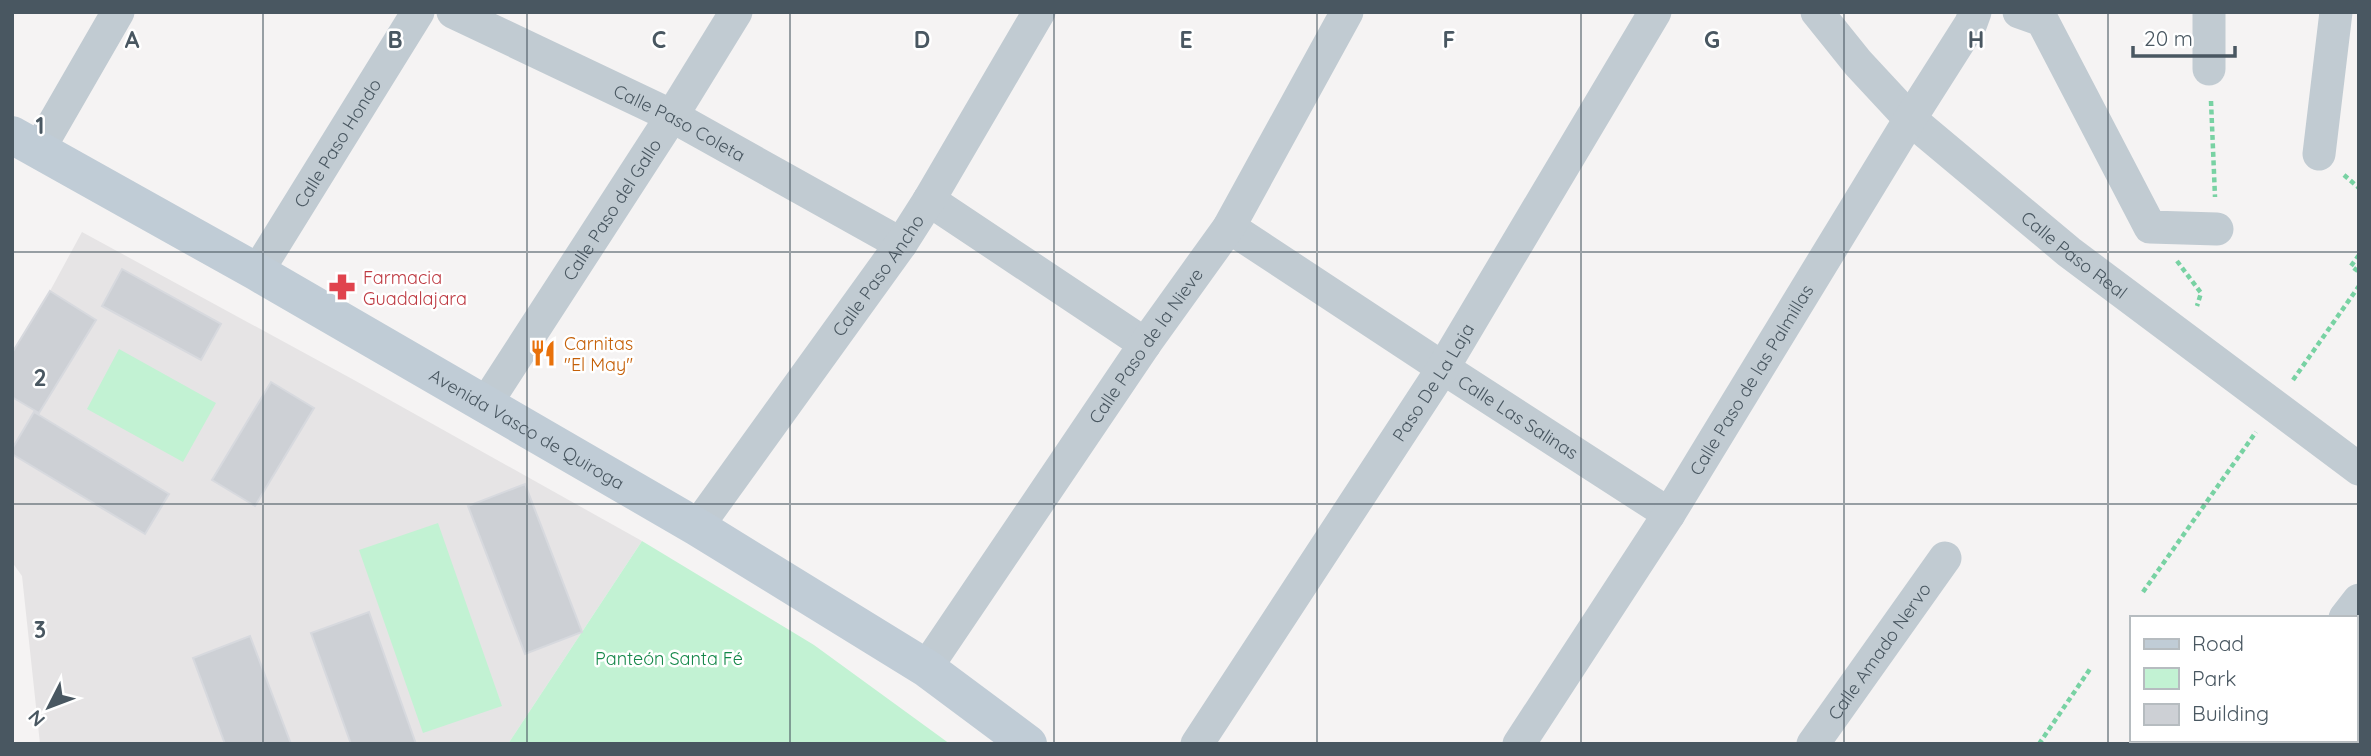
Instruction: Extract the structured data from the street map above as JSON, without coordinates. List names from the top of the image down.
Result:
{
  "streets": {
    "main road": ["Avenida Vasco de Quiroga"],
    "street": [
      "Calle Paso Coleta",
      "Calle Paso Hondo",
      "Calle Paso del Gallo",
      "Calle Paso Real",
      "Calle Paso Ancho",
      "Calle Paso de la Nieve",
      "Calle Paso de las Palmillas",
      "Paso De La Laja",
      "Calle Las Salinas",
      "Calle Amado Nervo"
    ]
  },
  "crossings": [
    ["Calle Paso Coleta", "Calle Paso del Gallo"],
    ["Calle Paso Coleta", "Calle Paso Ancho"],
    ["Calle Paso Hondo", "Avenida Vasco de Quiroga"],
    ["Calle Paso del Gallo", "Avenida Vasco de Quiroga"],
    ["Calle Paso Real", "Calle Paso de las Palmillas"],
    ["Calle Paso Ancho", "Avenida Vasco de Quiroga"],
    ["Calle Paso de la Nieve", "Calle Las Salinas"],
    ["Calle Paso de la Nieve", "Avenida Vasco de Quiroga"],
    ["Calle Paso de las Palmillas", "Calle Las Salinas"],
    ["Paso De La Laja", "Calle Las Salinas"]
  ],
  "parks": ["Panteón Santa Fé"],
  "places": {
    "pharmacy": ["Farmacia Guadalajara"],
    "restaurant": ["Carnitas \"El May\""]
  },
  "legend": ["Road", "Park", "Building"],
  "scale_bar": "20 m",
  "north": "bottom left",
  "grid": {
    "columns": [
      "A",
      "B",
      "C",
      "D",
      "E",
      "F",
      "G",
      "H"
    ],
    "rows": ["1", "2", "3"]
  }
}
